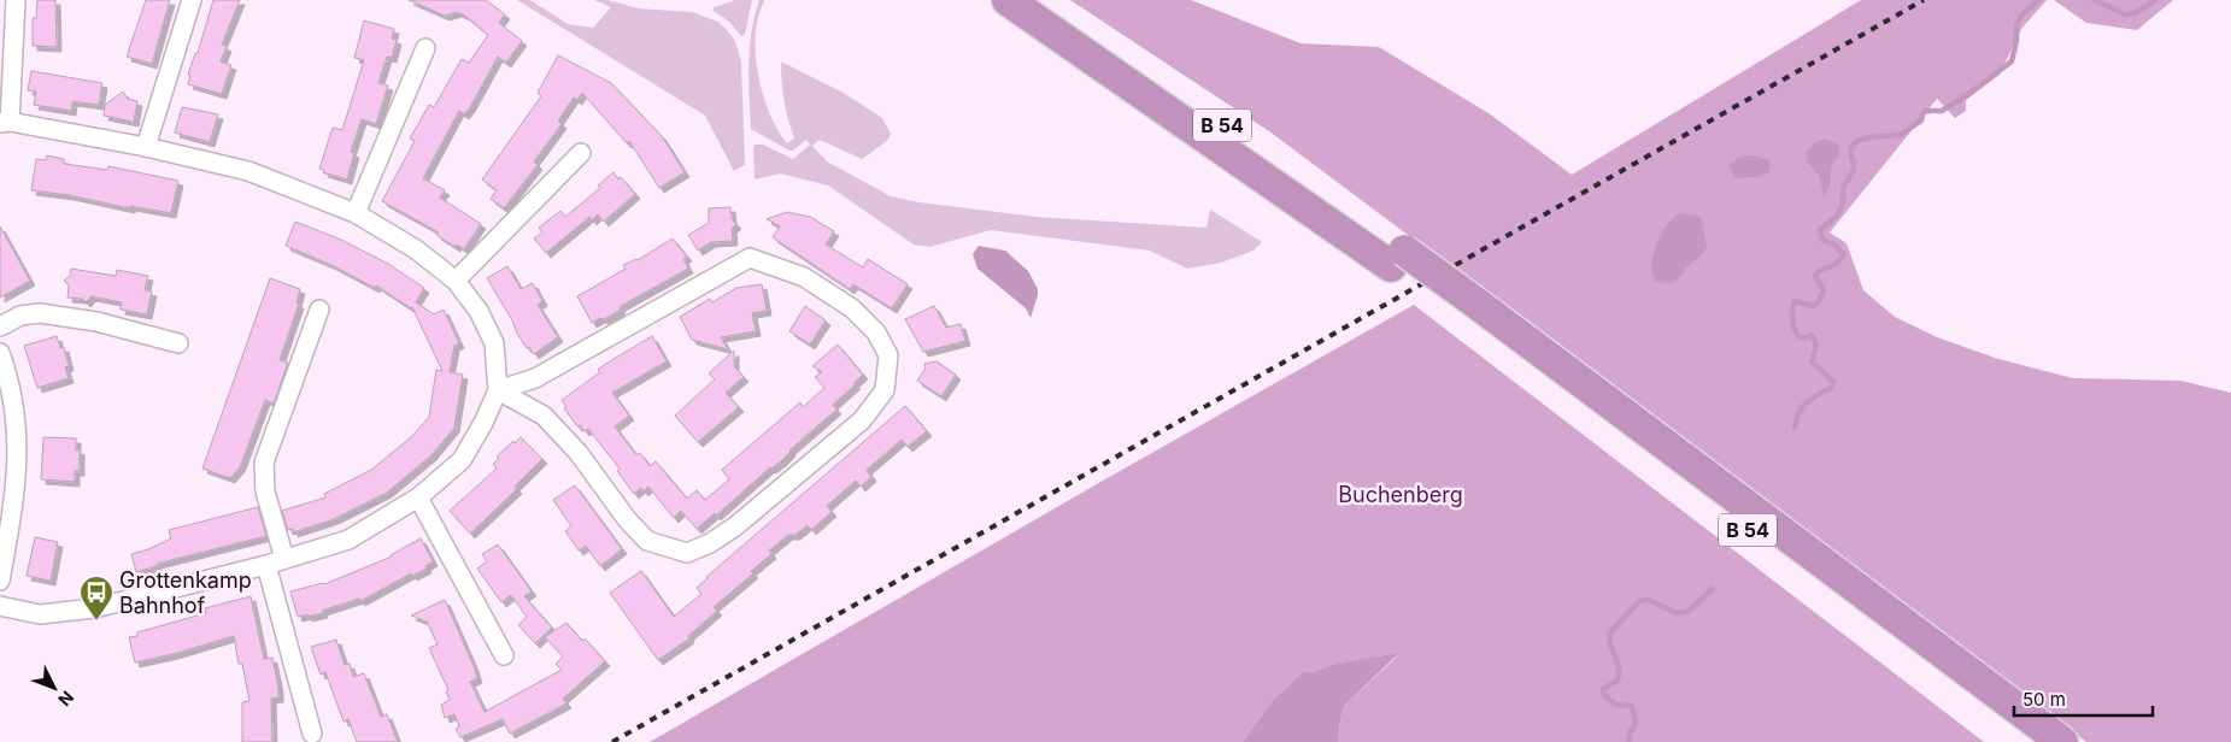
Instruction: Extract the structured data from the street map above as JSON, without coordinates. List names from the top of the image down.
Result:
{
  "streets": {
    "highway": ["B 54"]
  },
  "parks": ["Buchenberg"],
  "places": {
    "bus stop": ["Grottenkamp Bahnhof"]
  },
  "scale_bar": "50 m",
  "north": "bottom right"
}
